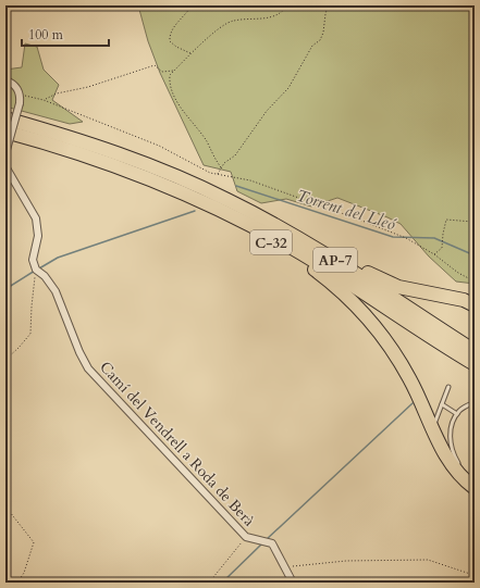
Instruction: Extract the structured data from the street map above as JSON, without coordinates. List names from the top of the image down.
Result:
{
  "streets": {
    "highway": ["C-32", "AP-7"],
    "street": ["Camí del Vendrell a Roda de Berà"]
  },
  "crossings": [
    ["C-32", "AP-7"]
  ],
  "water": ["Torrent del Lleó"],
  "scale_bar": "100 m"
}
